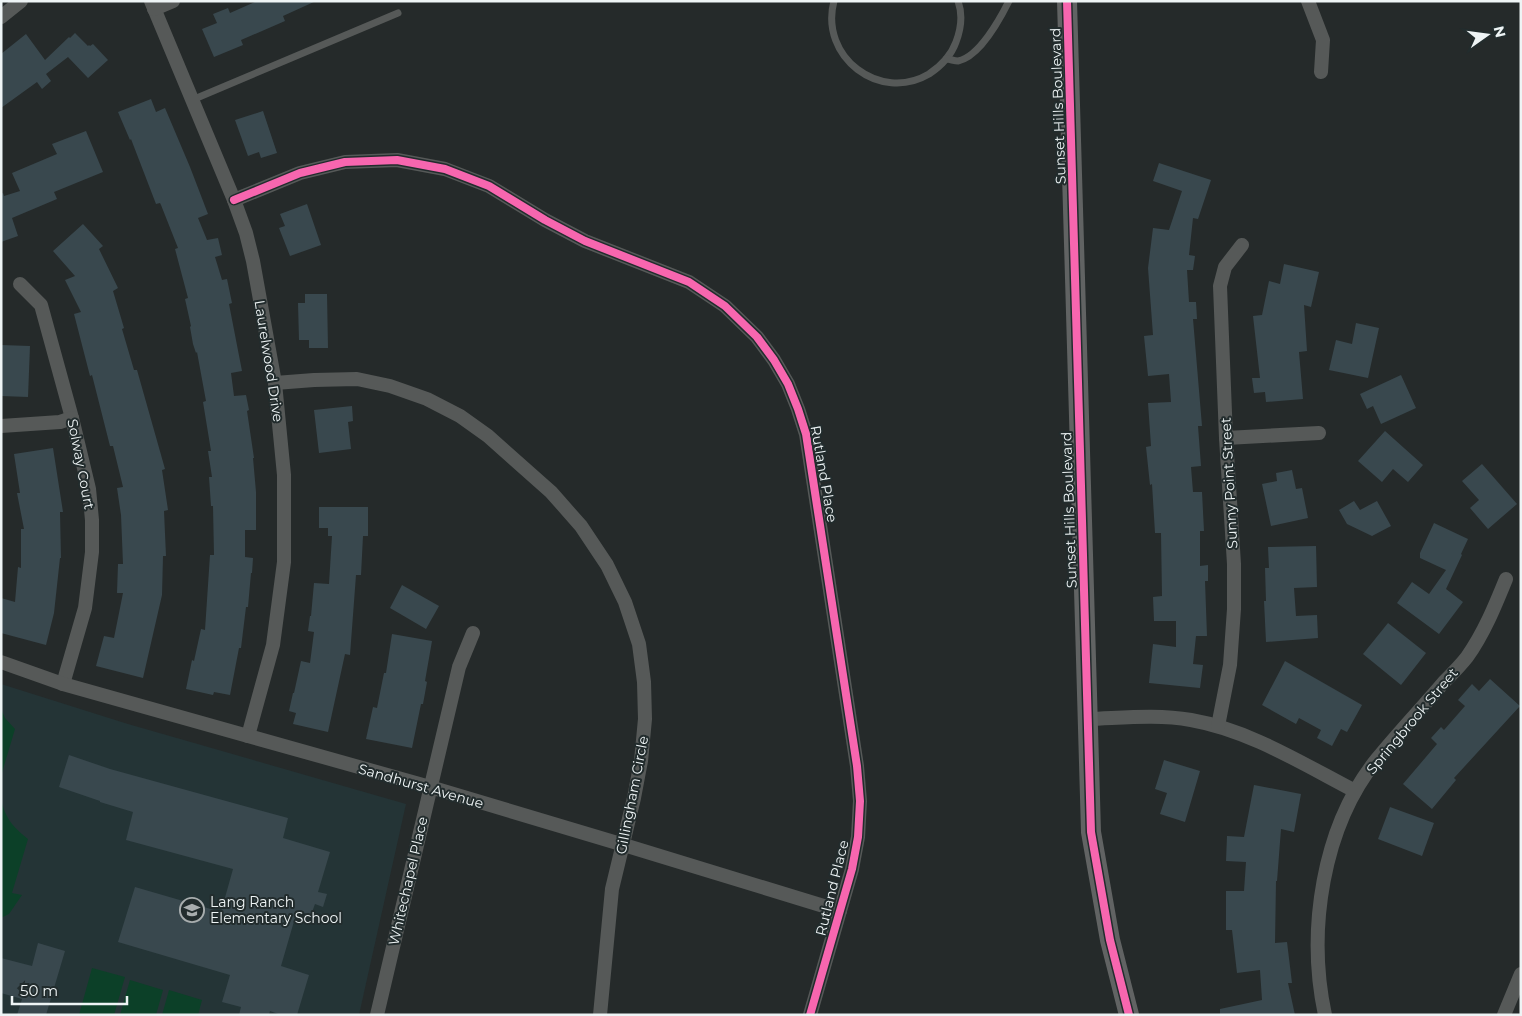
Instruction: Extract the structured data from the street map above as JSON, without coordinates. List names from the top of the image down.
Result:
{
  "streets": {
    "street": [
      "Sunset Hills Boulevard",
      "Laurelwood Drive",
      "Solway Court",
      "Rutland Place",
      "Sunny Point Street",
      "Springbrook Street",
      "Sandhurst Avenue",
      "Gillingham Circle",
      "Whitechapel Place"
    ]
  },
  "crossings": [
    ["Laurelwood Drive", "Rutland Place"],
    ["Laurelwood Drive", "Sandhurst Avenue"],
    ["Laurelwood Drive", "Gillingham Circle"],
    ["Solway Court", "Sandhurst Avenue"],
    ["Rutland Place", "Sandhurst Avenue"],
    ["Sandhurst Avenue", "Gillingham Circle"],
    ["Sandhurst Avenue", "Whitechapel Place"]
  ],
  "places": {
    "school or university": ["Lang Ranch Elementary School"]
  },
  "scale_bar": "50 m",
  "north": "right"
}
